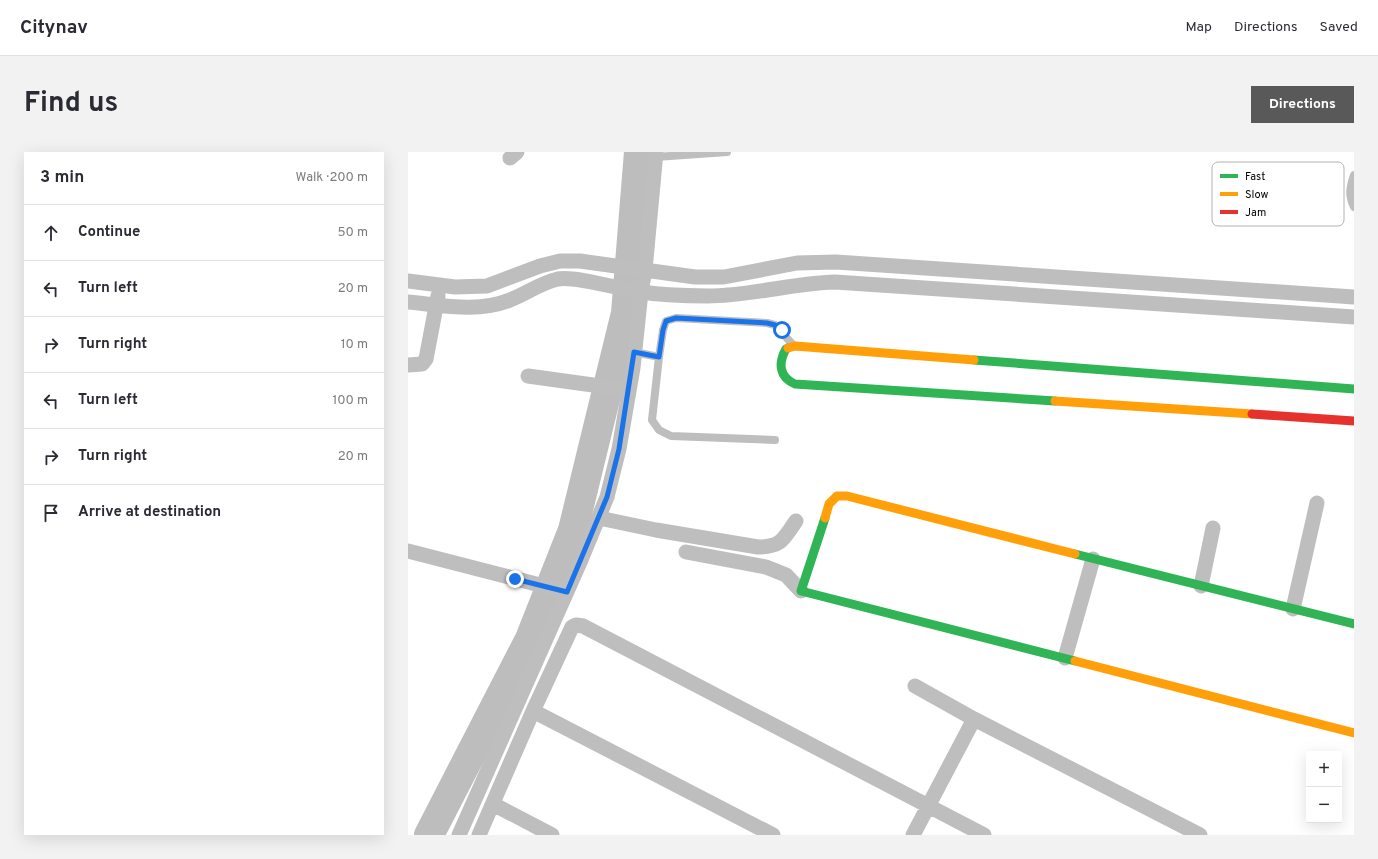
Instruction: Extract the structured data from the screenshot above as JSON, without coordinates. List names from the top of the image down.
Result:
{
  "legend": ["Fast", "Slow", "Jam"],
  "page": {
    "header": "Citynav",
    "nav": ["Map", "Directions", "Saved"],
    "title": "Find us",
    "buttons": "Directions",
    "heading": ["3 min", "Walk · 200 m"],
    "list": [
      ["Continue", "50 m"],
      ["Turn left", "20 m"],
      ["Turn right", "10 m"],
      ["Turn left", "100 m"],
      ["Turn right", "20 m"],
      "Arrive at destination"
    ],
    "map_buttons": ["+", "−"]
  }
}
